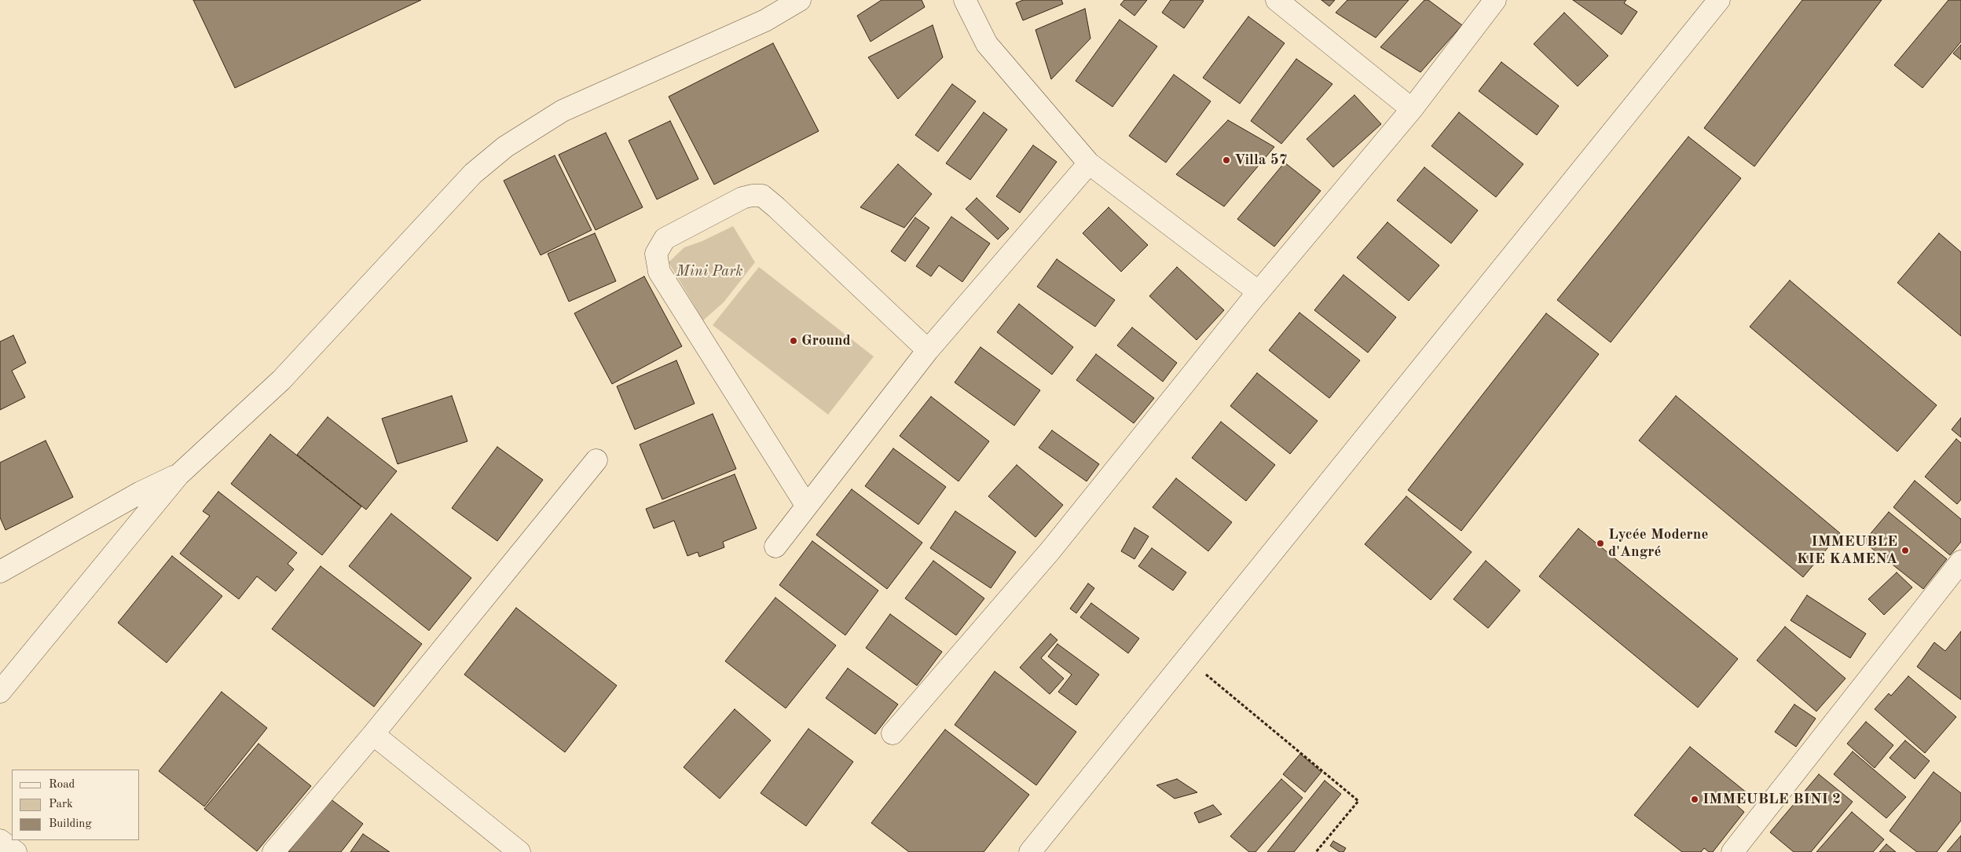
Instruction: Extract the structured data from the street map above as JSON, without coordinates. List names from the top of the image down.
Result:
{
  "parks": ["Mini Park"],
  "places": [
    "Villa 57",
    "Ground",
    "Lycée Moderne d'Angré",
    "IMMEUBLE KIE KAMENA",
    "IMMEUBLE BINI 2"
  ],
  "legend": ["Road", "Park", "Building"]
}
